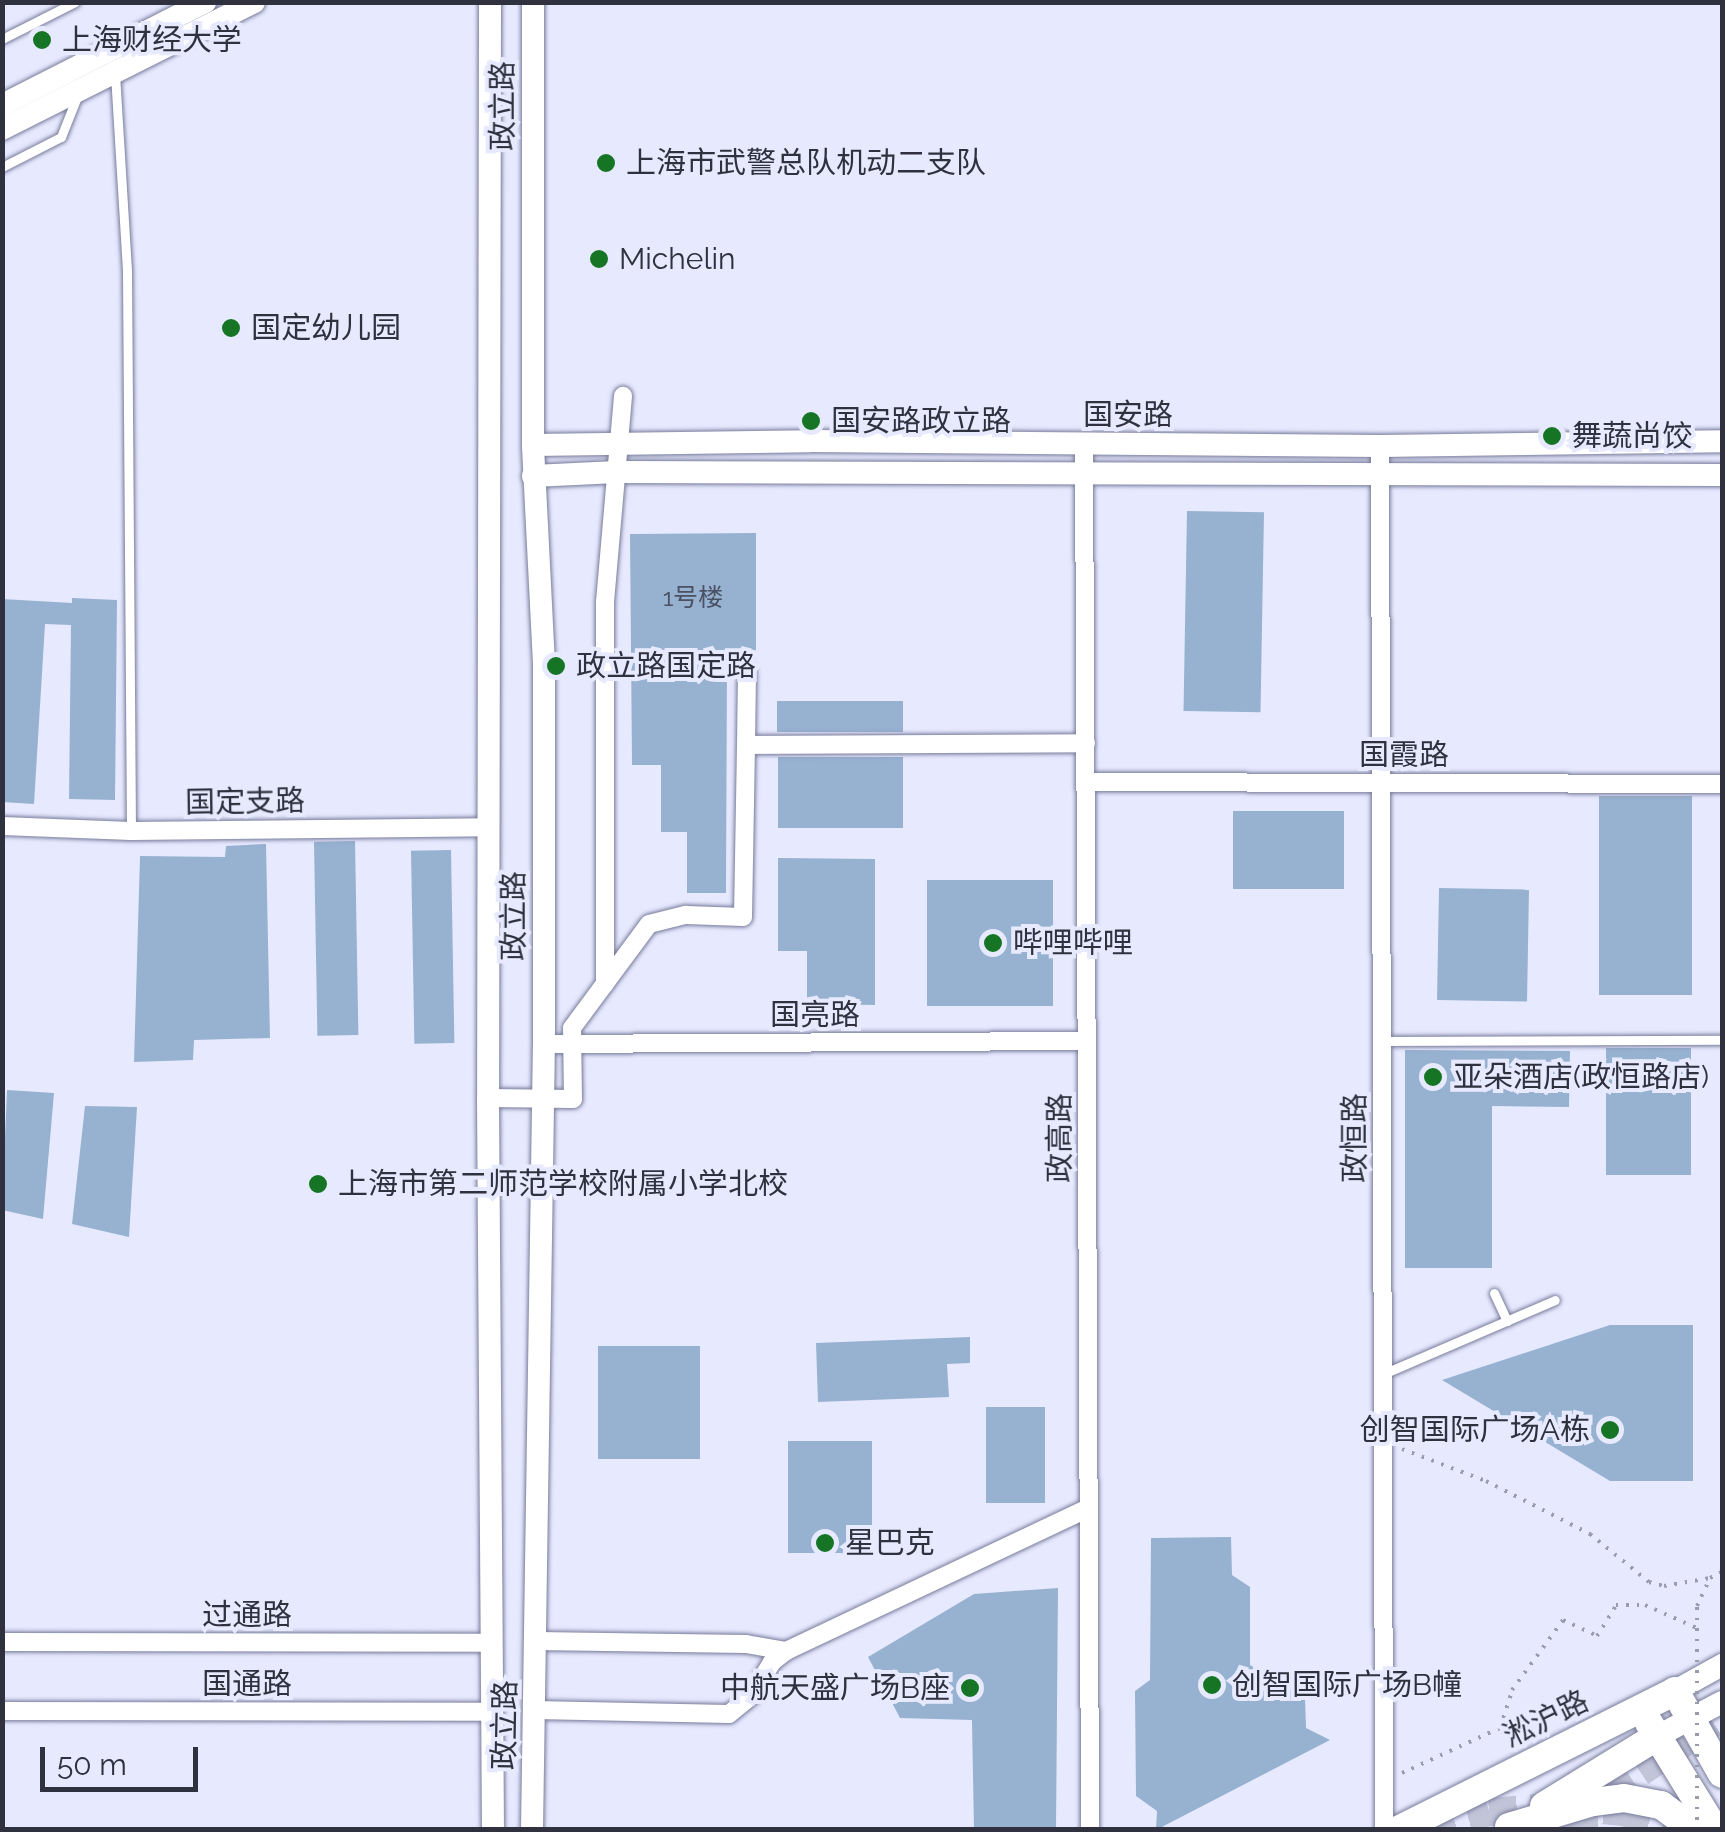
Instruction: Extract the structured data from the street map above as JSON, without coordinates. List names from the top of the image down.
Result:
{
  "streets": {
    "main road": ["政立路", "国安路", "淞沪路"],
    "street": [
      "国霞路",
      "国定支路",
      "国亮路",
      "政高路",
      "政恒路",
      "过通路",
      "国通路"
    ]
  },
  "crossings": [
    ["政立路", "国安路"],
    ["政立路", "国定支路"],
    ["政立路", "国亮路"],
    ["政立路", "过通路"],
    ["政立路", "国通路"],
    ["国安路", "政高路"],
    ["国安路", "政恒路"],
    ["国霞路", "政高路"],
    ["国霞路", "政恒路"],
    ["国亮路", "政高路"]
  ],
  "places": [
    "上海财经大学",
    "上海市武警总队机动二支队",
    "Michelin",
    "国定幼儿园",
    "国安路政立路",
    "舞蔬尚饺",
    "政立路国定路",
    "哔哩哔哩",
    "亚朵酒店(政恒路店)",
    "上海市第二师范学校附属小学北校",
    "创智国际广场A栋",
    "星巴克",
    "创智国际广场B幢",
    "中航天盛广场B座"
  ],
  "house_numbers": ["1号楼"],
  "scale_bar": "50 m"
}
